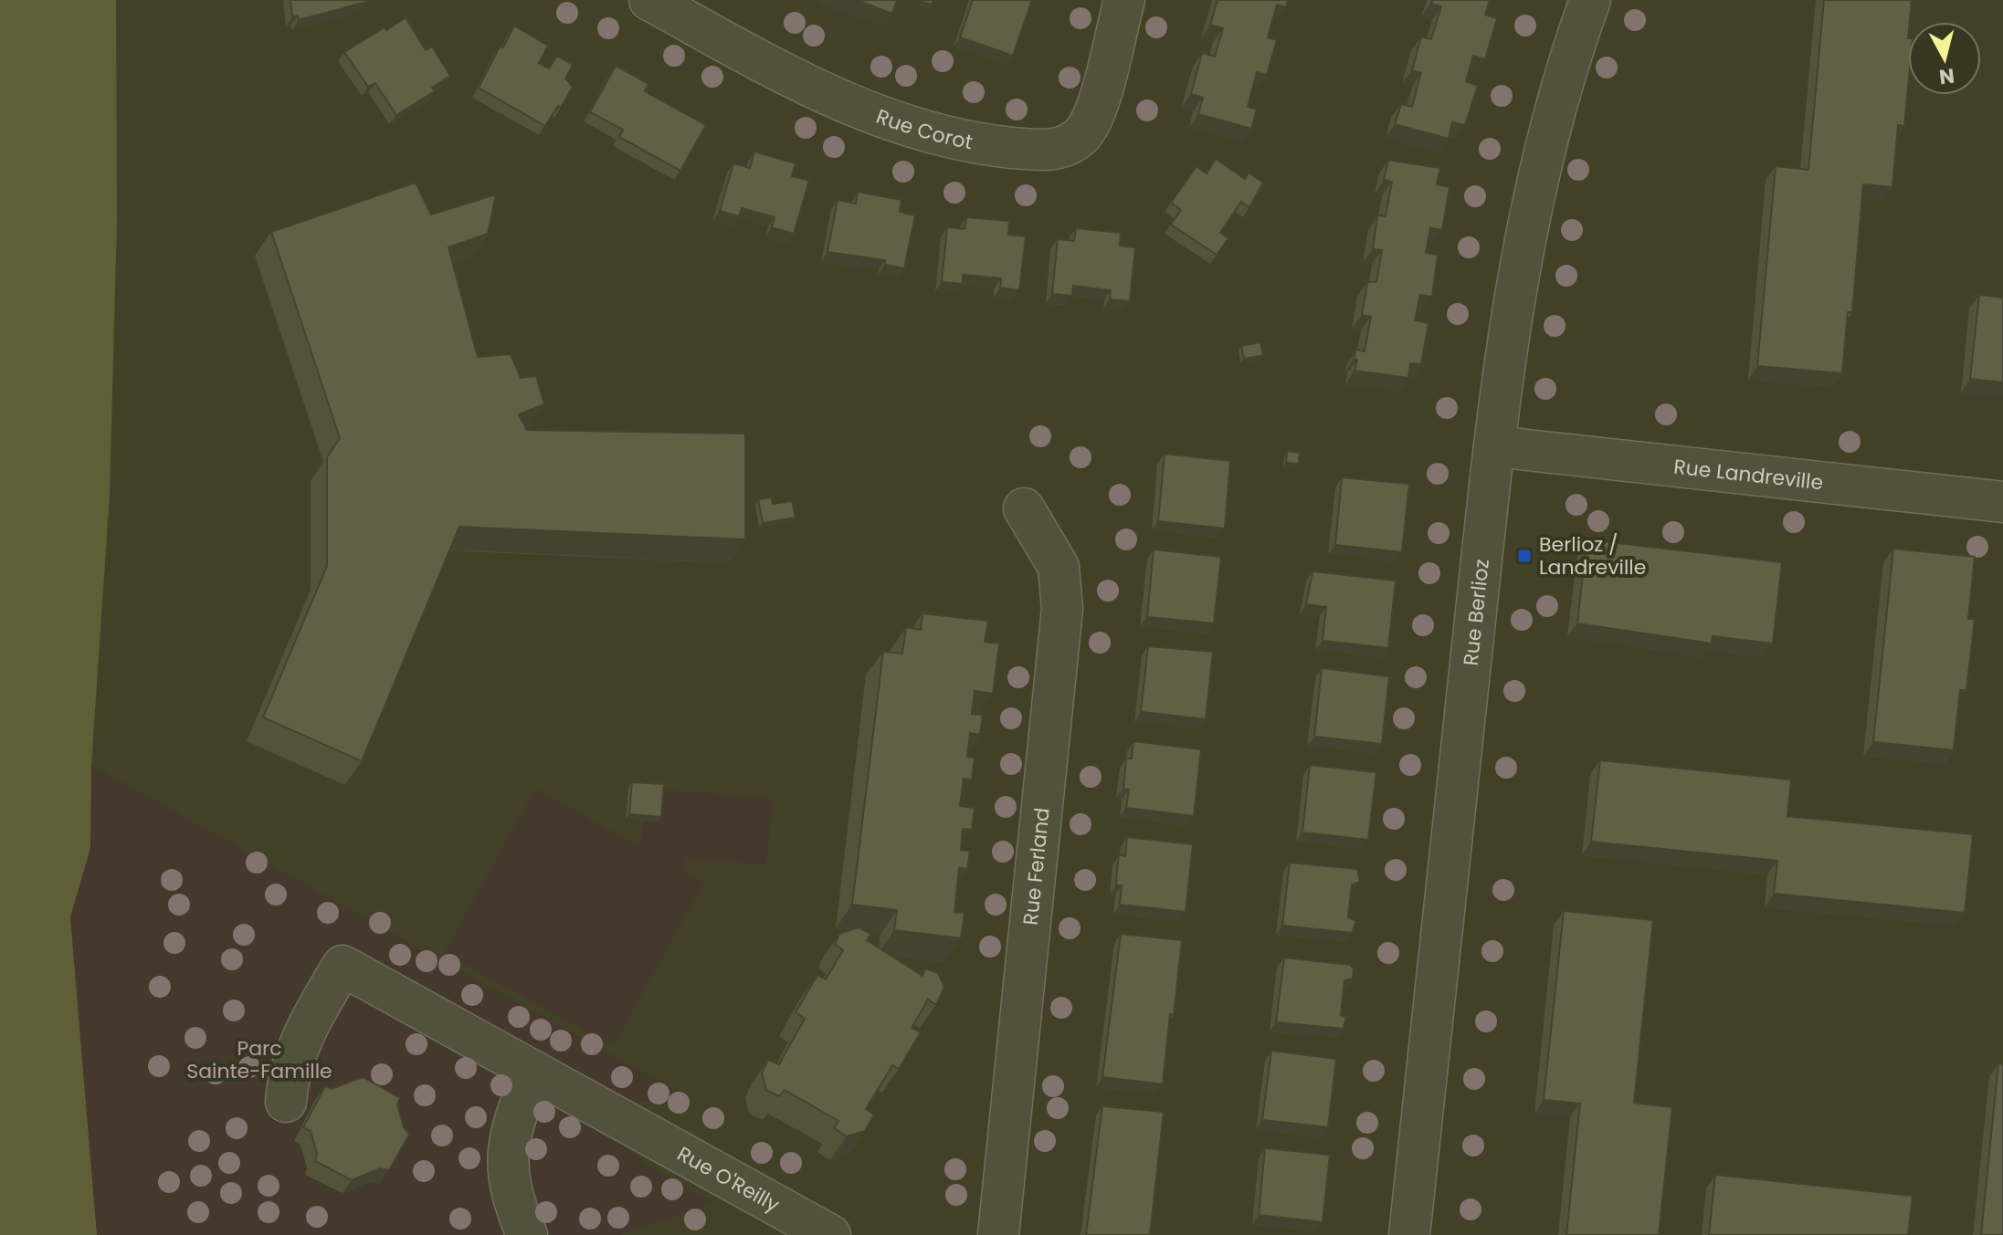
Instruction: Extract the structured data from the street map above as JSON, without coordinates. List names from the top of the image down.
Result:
{
  "streets": {
    "street": [
      "Rue Corot",
      "Rue Landreville",
      "Rue Berlioz",
      "Rue Ferland",
      "Rue O'Reilly"
    ]
  },
  "crossings": [
    ["Rue Landreville", "Rue Berlioz"]
  ],
  "parks": ["Parc Sainte-Famille"],
  "places": {
    "transit": ["Berlioz / Landreville"]
  },
  "north": "bottom"
}
